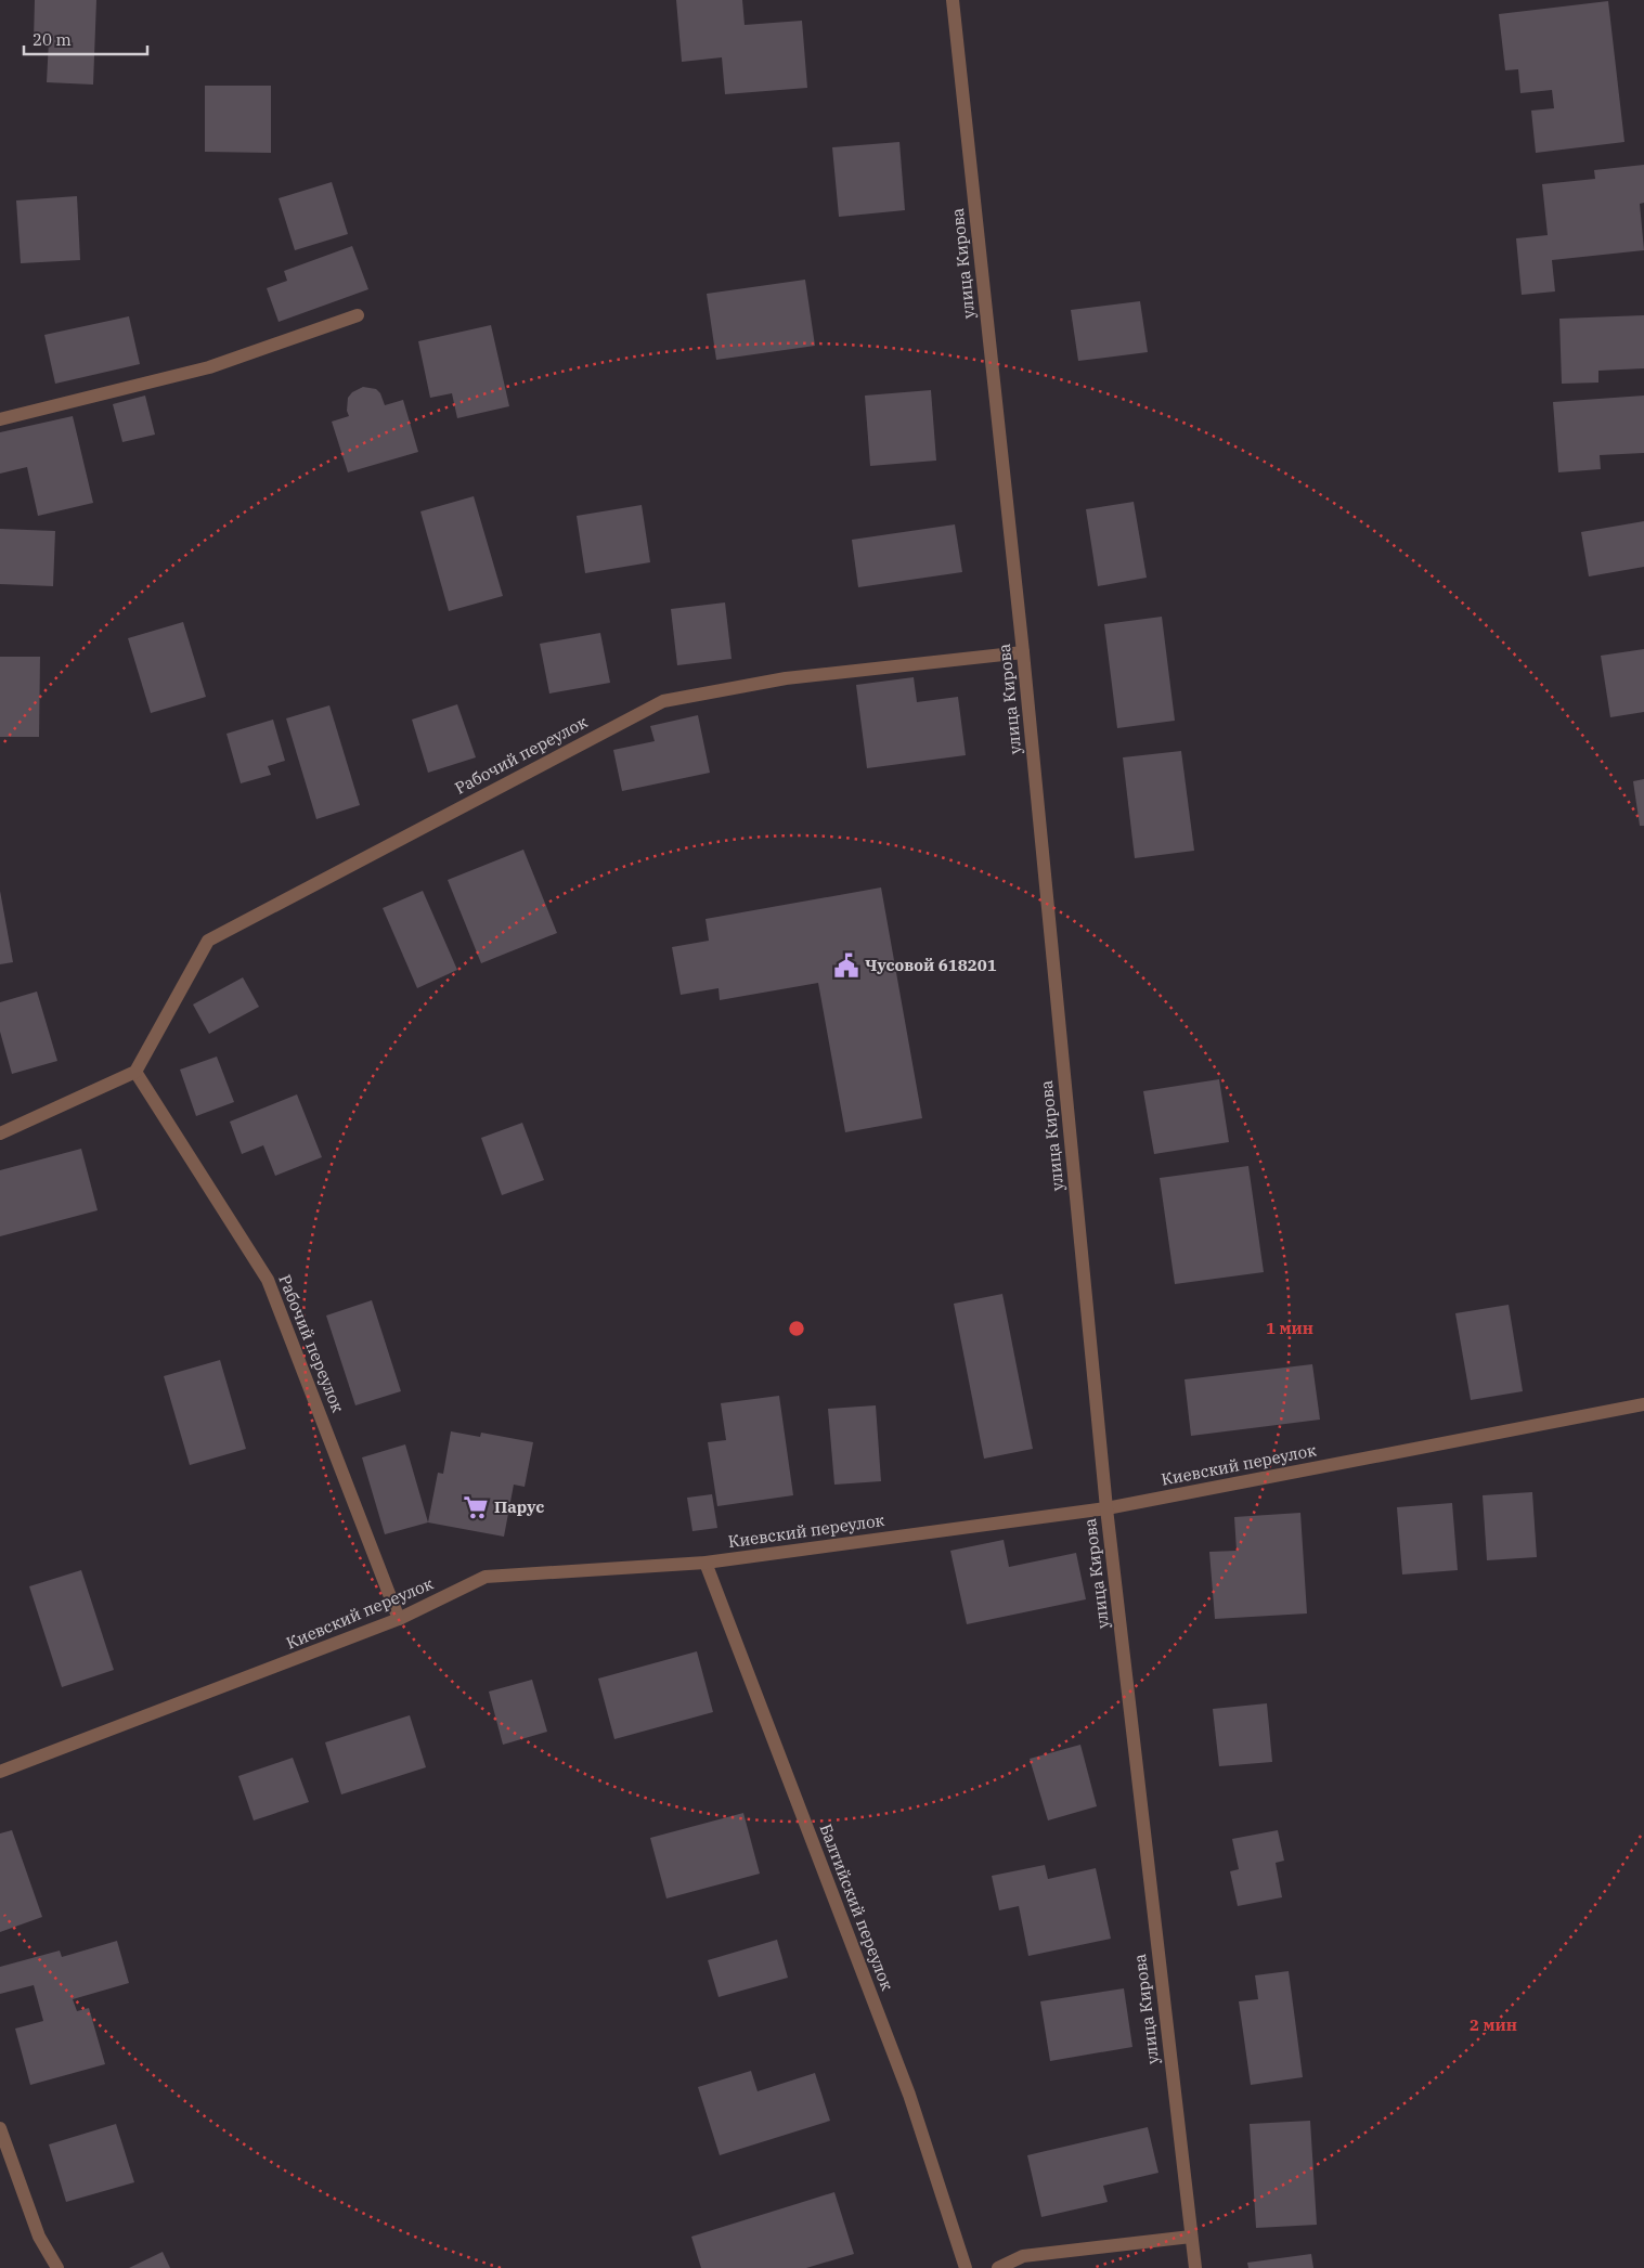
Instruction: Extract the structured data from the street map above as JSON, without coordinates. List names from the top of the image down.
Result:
{
  "streets": {
    "street": [
      "улица Кирова",
      "Рабочий переулок",
      "Киевский переулок",
      "Балтийский переулок"
    ]
  },
  "crossings": [
    ["улица Кирова", "Рабочий переулок"],
    ["улица Кирова", "Киевский переулок"],
    ["Рабочий переулок", "Киевский переулок"],
    ["Киевский переулок", "Балтийский переулок"]
  ],
  "places": {
    "public building": ["Чусовой 618201"],
    "supermarket": ["Парус"]
  },
  "scale_bar": "20 m",
  "rings": ["1 мин", "2 мин"]
}
